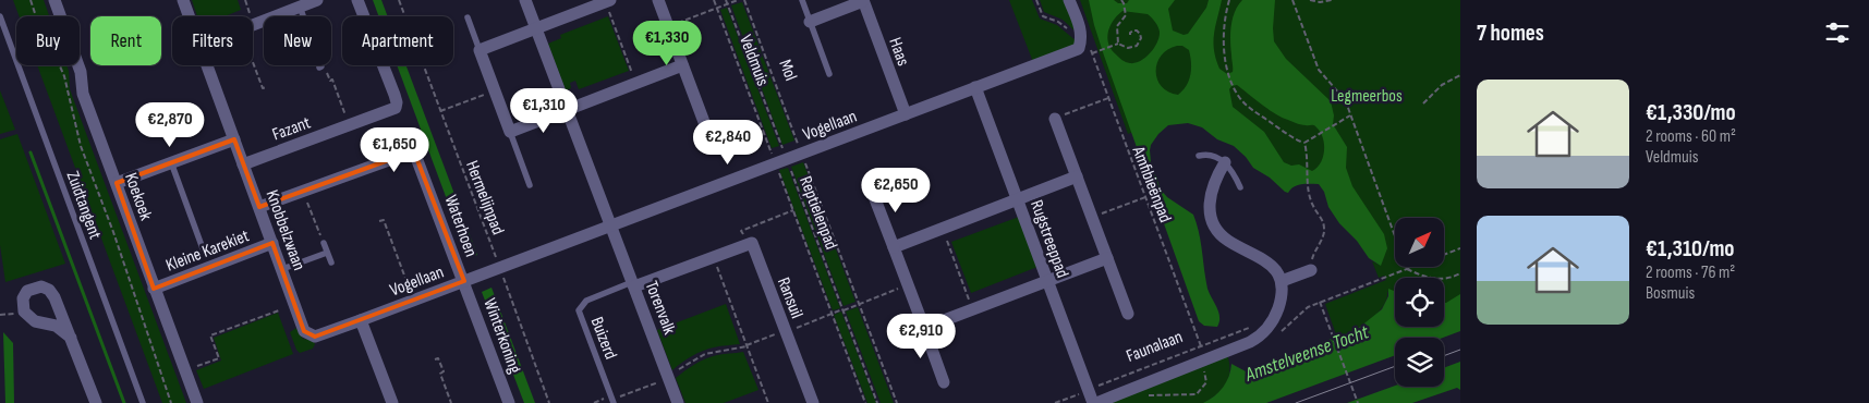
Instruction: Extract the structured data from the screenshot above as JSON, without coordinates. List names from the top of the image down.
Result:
{
  "streets": {
    "street": [
      "Haas",
      "Vogellaan",
      "Fazant",
      "Koekoek",
      "Waterhoen",
      "Knobbelzwaan",
      "Rugstreeppad",
      "Kleine Karekiet",
      "Ransuil",
      "Torenvalk",
      "Winterkoning",
      "Faunalaan"
    ],
    "lane": ["Mol", "Zuidtangent", "Buizerd"],
    "path": [
      "Veldmuis",
      "Amfibieënpad",
      "Hermelijnpad",
      "Reptielenpad"
    ]
  },
  "crossings": [
    ["Haas", "Vogellaan"],
    ["Veldmuis", "Vogellaan"],
    ["Veldmuis", "Reptielenpad"],
    ["Veldmuis", "Ransuil"],
    ["Mol", "Vogellaan"],
    ["Vogellaan", "Amfibieënpad"],
    ["Vogellaan", "Hermelijnpad"],
    ["Vogellaan", "Reptielenpad"],
    ["Vogellaan", "Waterhoen"],
    ["Vogellaan", "Knobbelzwaan"],
    ["Vogellaan", "Rugstreeppad"],
    ["Vogellaan", "Ransuil"],
    ["Vogellaan", "Torenvalk"],
    ["Vogellaan", "Winterkoning"],
    ["Fazant", "Knobbelzwaan"],
    ["Amfibieënpad", "Faunalaan"],
    ["Koekoek", "Kleine Karekiet"],
    ["Reptielenpad", "Ransuil"],
    ["Waterhoen", "Knobbelzwaan"],
    ["Waterhoen", "Winterkoning"],
    ["Knobbelzwaan", "Kleine Karekiet"],
    ["Rugstreeppad", "Faunalaan"],
    ["Torenvalk", "Buizerd"]
  ],
  "water": ["Amstelveense Tocht"],
  "parks": ["Legmeerbos"],
  "north": "top right",
  "page": {
    "heading": "7 homes",
    "chip": [
      "Buy",
      "Rent",
      "Filters",
      "New",
      "Apartment"
    ],
    "price": [
      "€1,330",
      "€1,310",
      "€2,870",
      "€2,840",
      "€1,650",
      "€2,650",
      "€2,910"
    ],
    "list": [
      {
        "name": "€1,330/mo",
        "note": "2 rooms · 60 m² · Veldmuis"
      },
      {
        "name": "€1,310/mo",
        "note": "2 rooms · 76 m² · Bosmuis"
      }
    ]
  }
}
